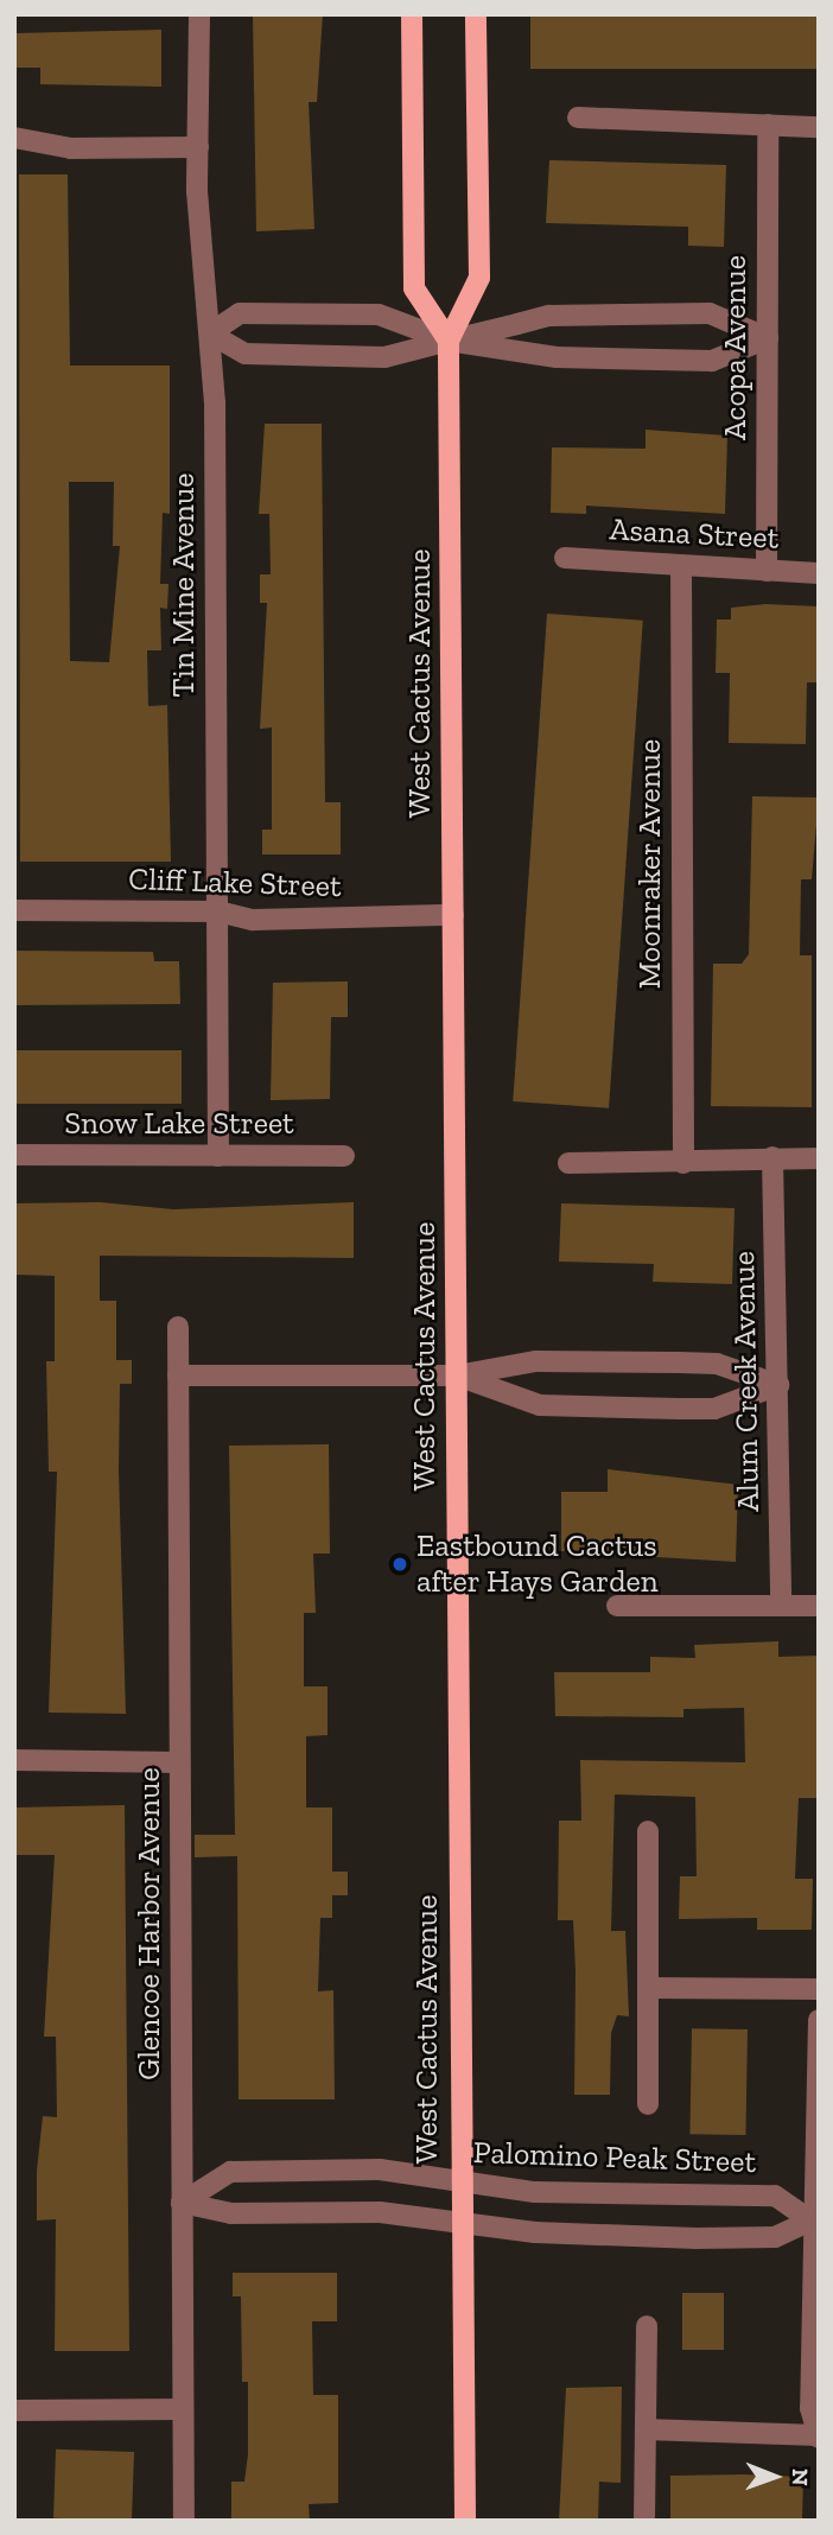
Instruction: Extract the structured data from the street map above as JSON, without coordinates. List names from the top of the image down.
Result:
{
  "streets": {
    "main road": ["West Cactus Avenue"],
    "street": [
      "Acopa Avenue",
      "Asana Street",
      "Tin Mine Avenue",
      "Moonraker Avenue",
      "Cliff Lake Street",
      "Snow Lake Street",
      "Alum Creek Avenue",
      "Glencoe Harbor Avenue",
      "Palomino Peak Street"
    ]
  },
  "crossings": [
    ["Acopa Avenue", "Asana Street"],
    ["Asana Street", "Moonraker Avenue"],
    ["Tin Mine Avenue", "Cliff Lake Street"],
    ["Tin Mine Avenue", "Snow Lake Street"],
    ["West Cactus Avenue", "Cliff Lake Street"],
    ["West Cactus Avenue", "Palomino Peak Street"],
    ["Glencoe Harbor Avenue", "Palomino Peak Street"]
  ],
  "places": ["Eastbound Cactus after Hays Garden"],
  "north": "right"
}
